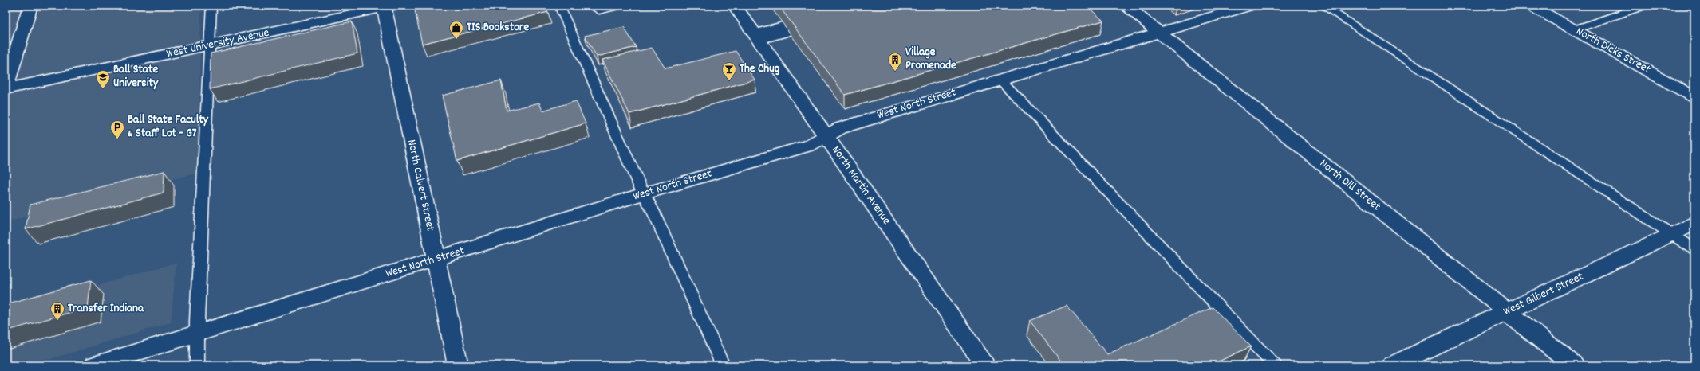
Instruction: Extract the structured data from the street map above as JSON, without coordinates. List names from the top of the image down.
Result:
{
  "streets": {
    "street": [
      "West University Avenue",
      "North Dicks Street",
      "West North Street",
      "North Calvert Street",
      "North Martin Avenue",
      "North Dill Street",
      "West Gilbert Street"
    ]
  },
  "crossings": [
    ["West University Avenue", "North Calvert Street"],
    ["West North Street", "North Calvert Street"],
    ["West North Street", "North Martin Avenue"],
    ["West North Street", "North Dill Street"],
    ["North Dill Street", "West Gilbert Street"]
  ],
  "places": {
    "shop": ["TIS Bookstore"],
    "building": ["Village Promenade", "Transfer Indiana"],
    "bar": ["The Chug"],
    "school or university": ["Ball State University"],
    "parking": ["Ball State Faculty & Staff Lot - G7"]
  }
}
